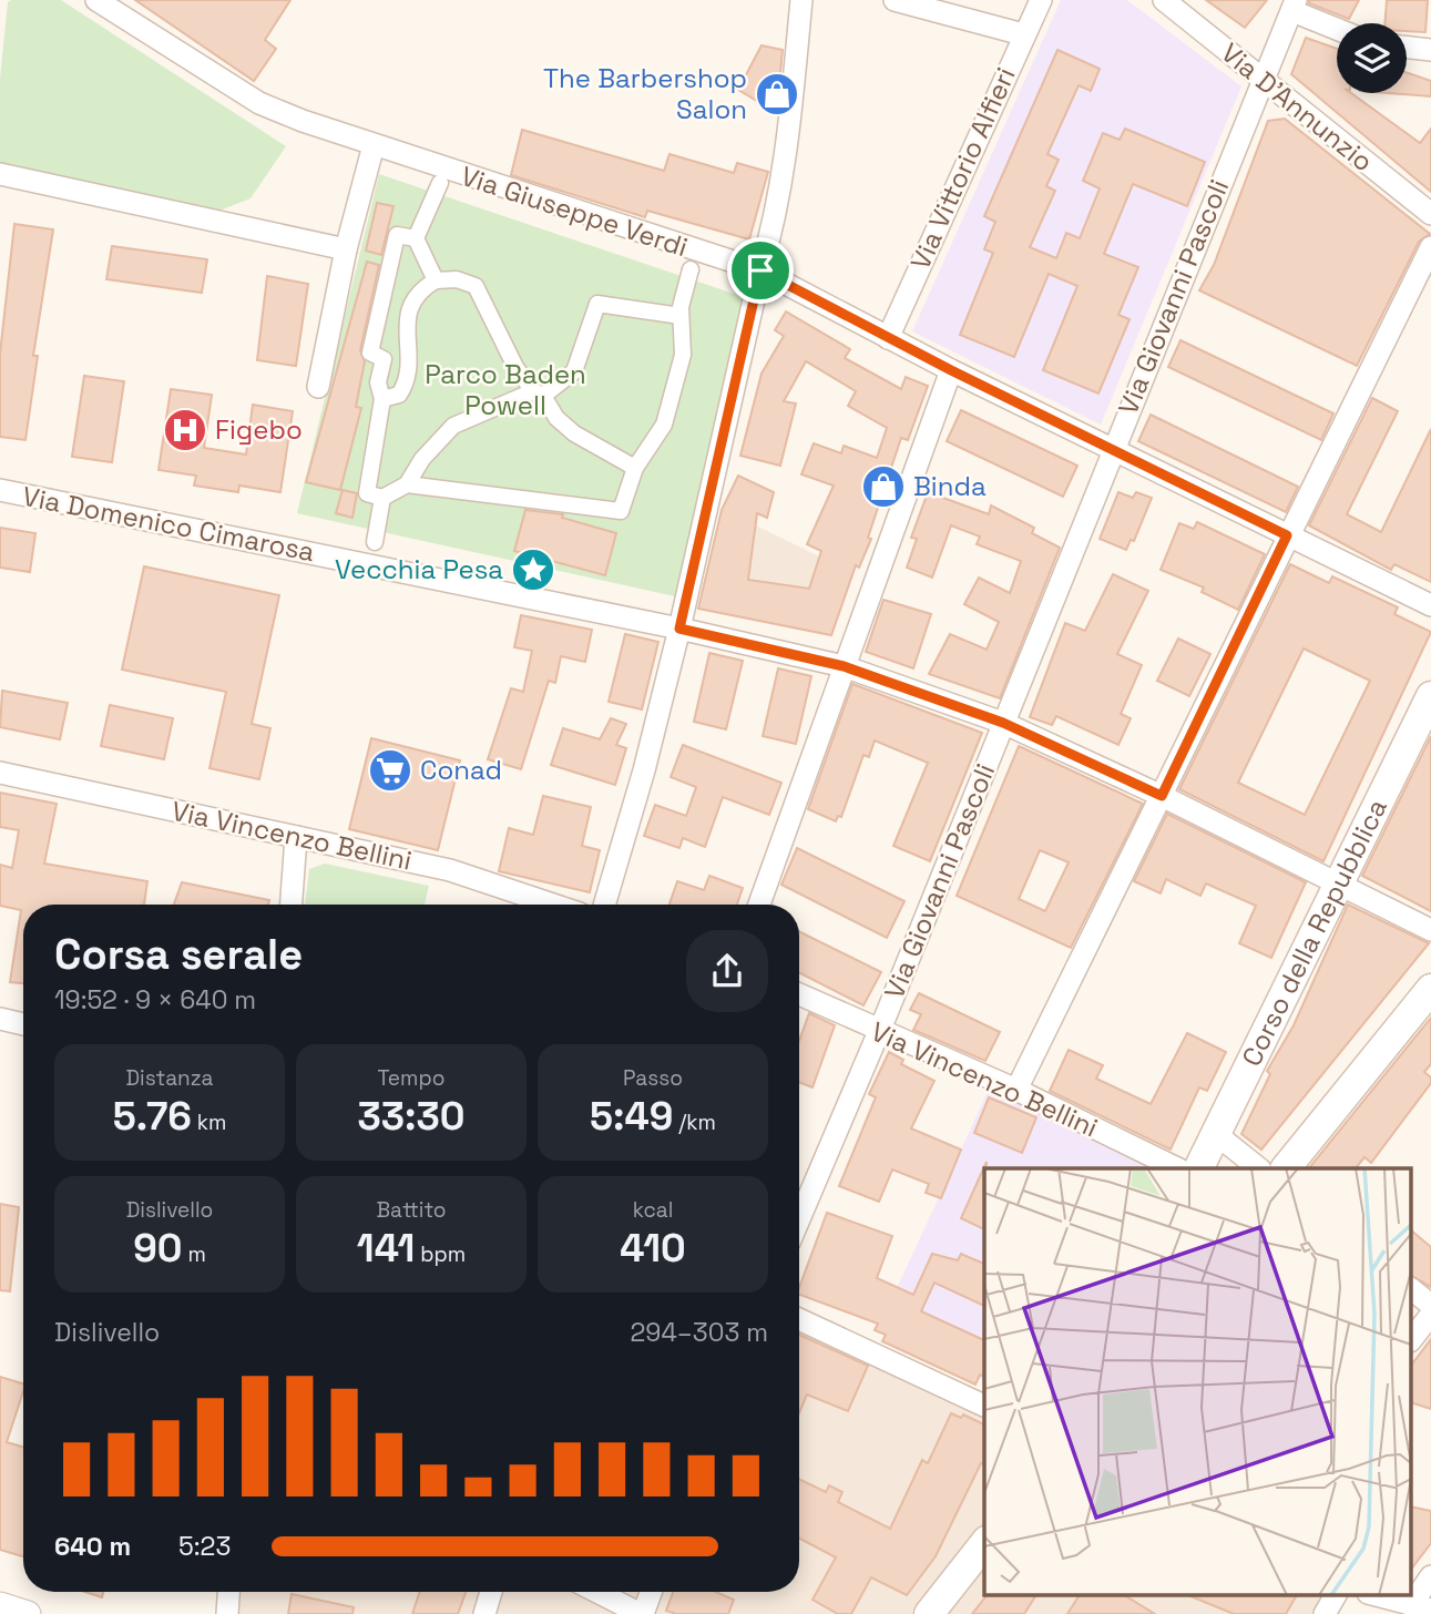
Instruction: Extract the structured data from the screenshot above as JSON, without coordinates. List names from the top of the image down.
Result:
{
  "streets": {
    "main road": ["Corso della Repubblica"],
    "street": [
      "Via D'Annunzio",
      "Via Vittorio Alfieri",
      "Via Giuseppe Verdi",
      "Via Giovanni Pascoli",
      "Via Domenico Cimarosa",
      "Via Vincenzo Bellini"
    ]
  },
  "crossings": [
    ["Via D'Annunzio", "Via Giovanni Pascoli"],
    ["Via Vittorio Alfieri", "Via Giuseppe Verdi"],
    ["Via Giuseppe Verdi", "Via Giovanni Pascoli"],
    ["Via Giovanni Pascoli", "Via Domenico Cimarosa"],
    ["Via Giovanni Pascoli", "Via Vincenzo Bellini"],
    ["Via Domenico Cimarosa", "Corso della Repubblica"]
  ],
  "parks": ["Parco Baden Powell"],
  "places": {
    "shop": ["The Barbershop Salon", "Binda"],
    "hospital": ["Figebo"],
    "place": ["Vecchia Pesa"],
    "supermarket": ["Conad"]
  },
  "page": {
    "heading": ["Corsa serale", "19:52 · 9 × 640 m"],
    "stats": [
      ["Distanza", "5.76 km"],
      ["Tempo", "33:30"],
      ["Passo", "5:49 /km"],
      ["Dislivello", "90 m"],
      ["Battito", "141 bpm"],
      ["kcal", "410"]
    ],
    "chart": ["Dislivello", "294–303 m"],
    "list": [
      {
        "name": "640 m",
        "note": "5:23"
      }
    ]
  }
}
